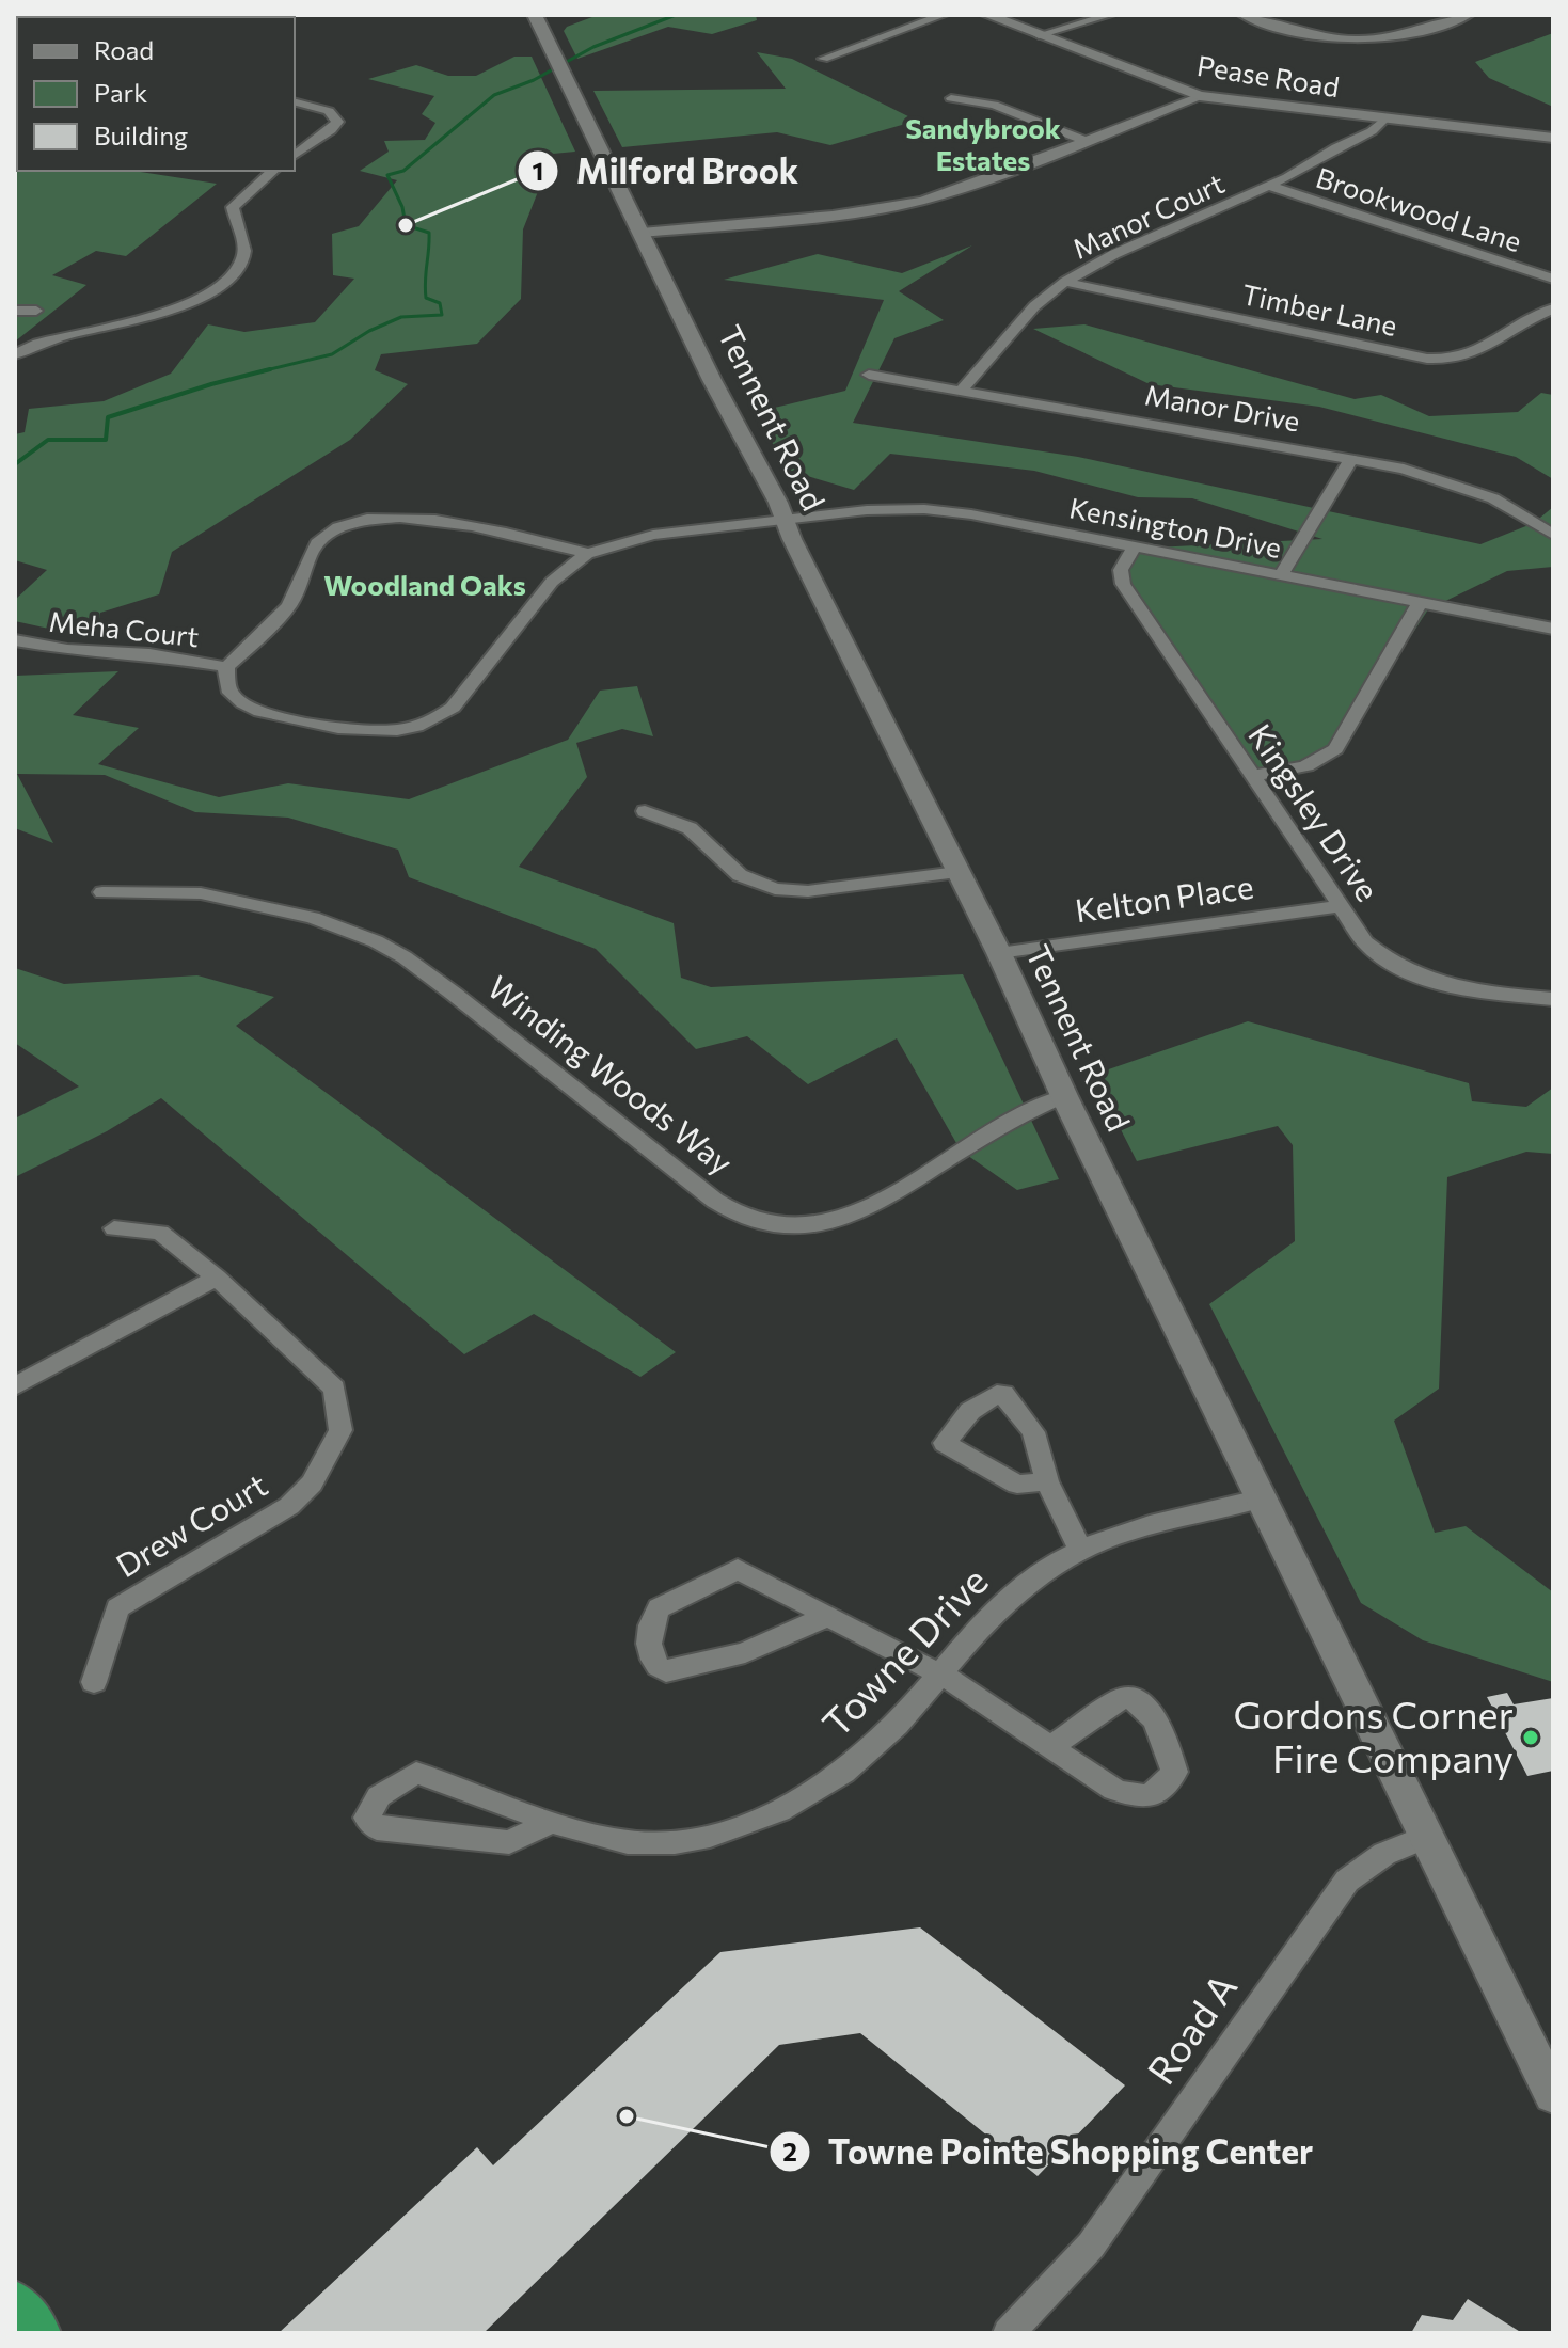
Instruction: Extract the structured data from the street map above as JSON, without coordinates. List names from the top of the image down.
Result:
{
  "streets": {
    "street": [
      "Pease Road",
      "Brookwood Lane",
      "Manor Court",
      "Timber Lane",
      "Manor Drive",
      "Tennent Road",
      "Kensington Drive",
      "Meha Court",
      "Kingsley Drive",
      "Kelton Place",
      "Winding Woods Way",
      "Drew Court",
      "Towne Drive",
      "Road A"
    ]
  },
  "crossings": [
    ["Pease Road", "Manor Court"],
    ["Brookwood Lane", "Manor Court"],
    ["Manor Court", "Timber Lane"],
    ["Manor Court", "Manor Drive"],
    ["Tennent Road", "Kensington Drive"],
    ["Tennent Road", "Kelton Place"],
    ["Tennent Road", "Winding Woods Way"],
    ["Tennent Road", "Towne Drive"],
    ["Tennent Road", "Road A"],
    ["Kensington Drive", "Kingsley Drive"],
    ["Kingsley Drive", "Kelton Place"]
  ],
  "districts": ["Sandybrook Estates", "Woodland Oaks"],
  "places": ["Milford Brook", "Gordons Corner Fire Company", "Towne Pointe Shopping Center"],
  "legend": ["Road", "Park", "Building"]
}
